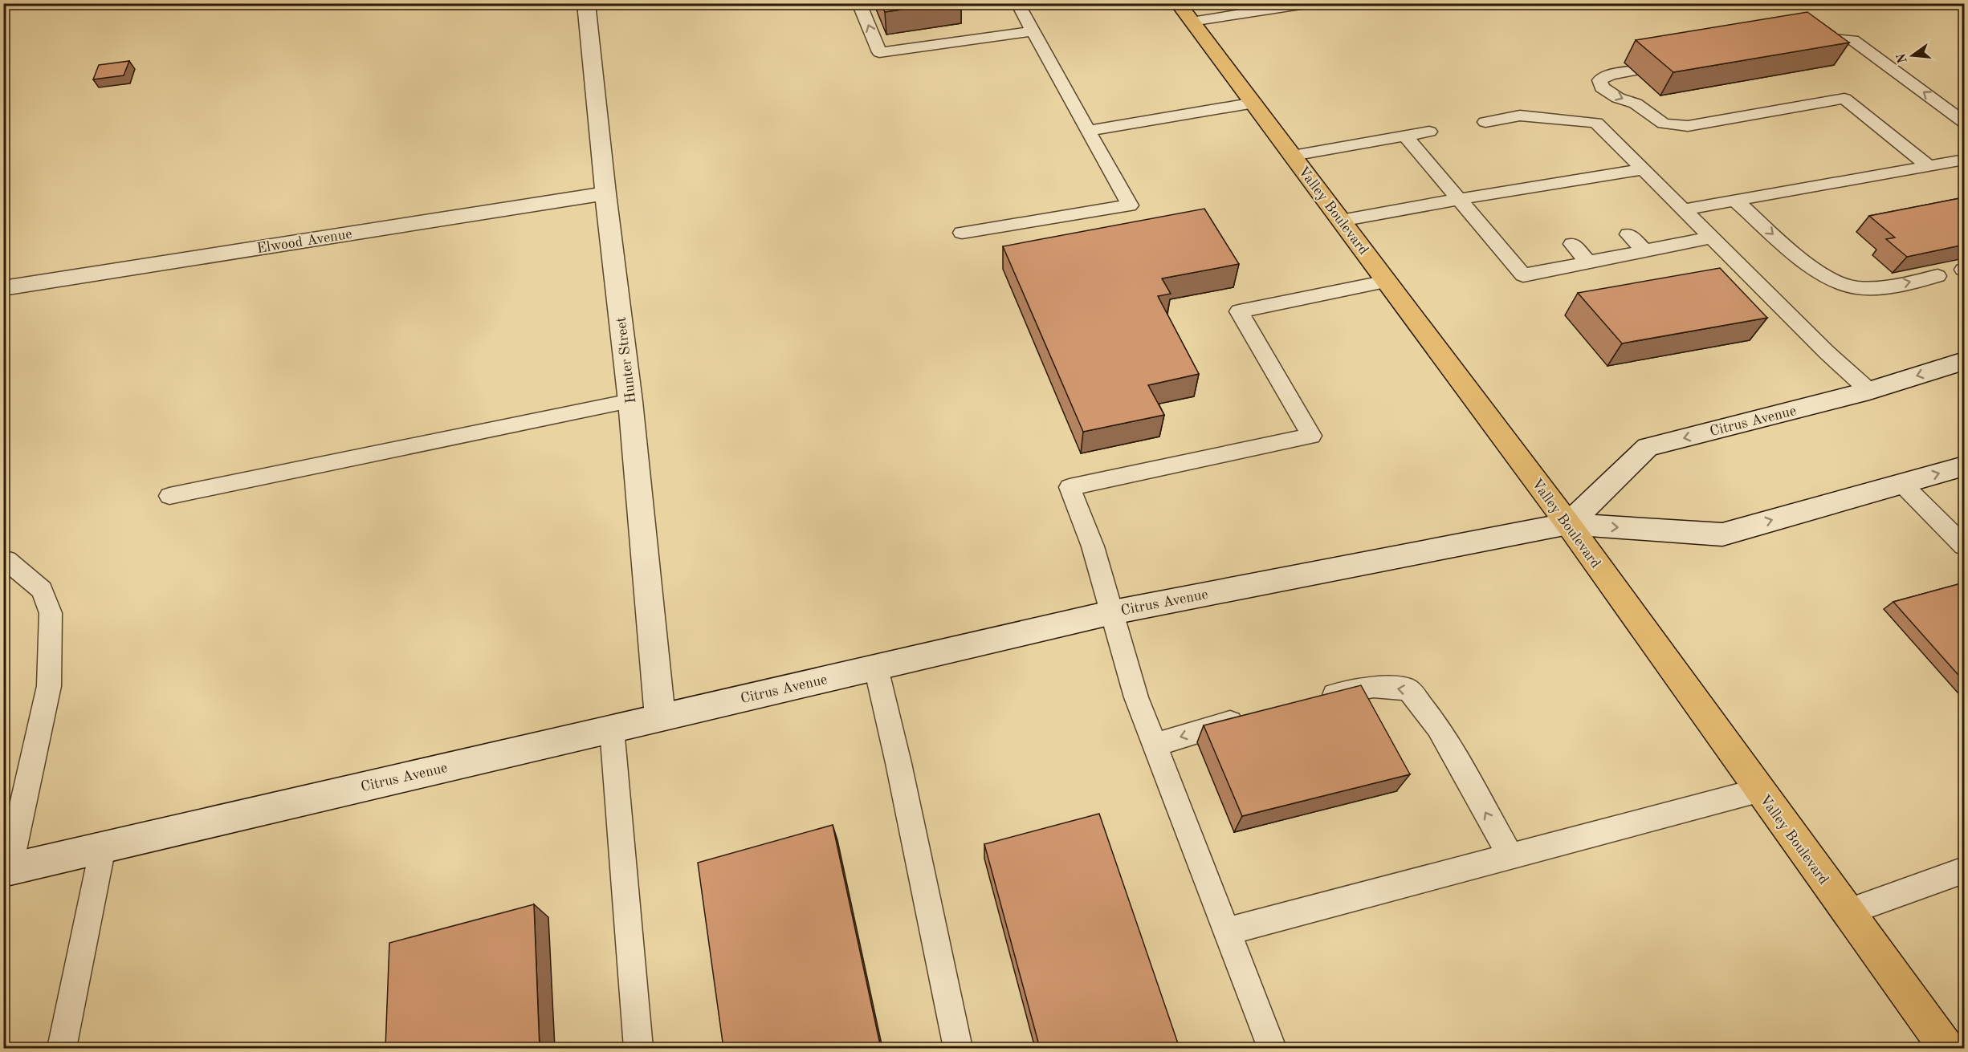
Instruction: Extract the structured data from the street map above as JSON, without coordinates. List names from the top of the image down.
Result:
{
  "streets": {
    "main road": [
      "Valley Boulevard",
      "Elwood Avenue",
      "Hunter Street",
      "Citrus Avenue"
    ]
  },
  "crossings": [
    ["Valley Boulevard", "Citrus Avenue"],
    ["Elwood Avenue", "Hunter Street"],
    ["Hunter Street", "Citrus Avenue"]
  ],
  "north": "left"
}
